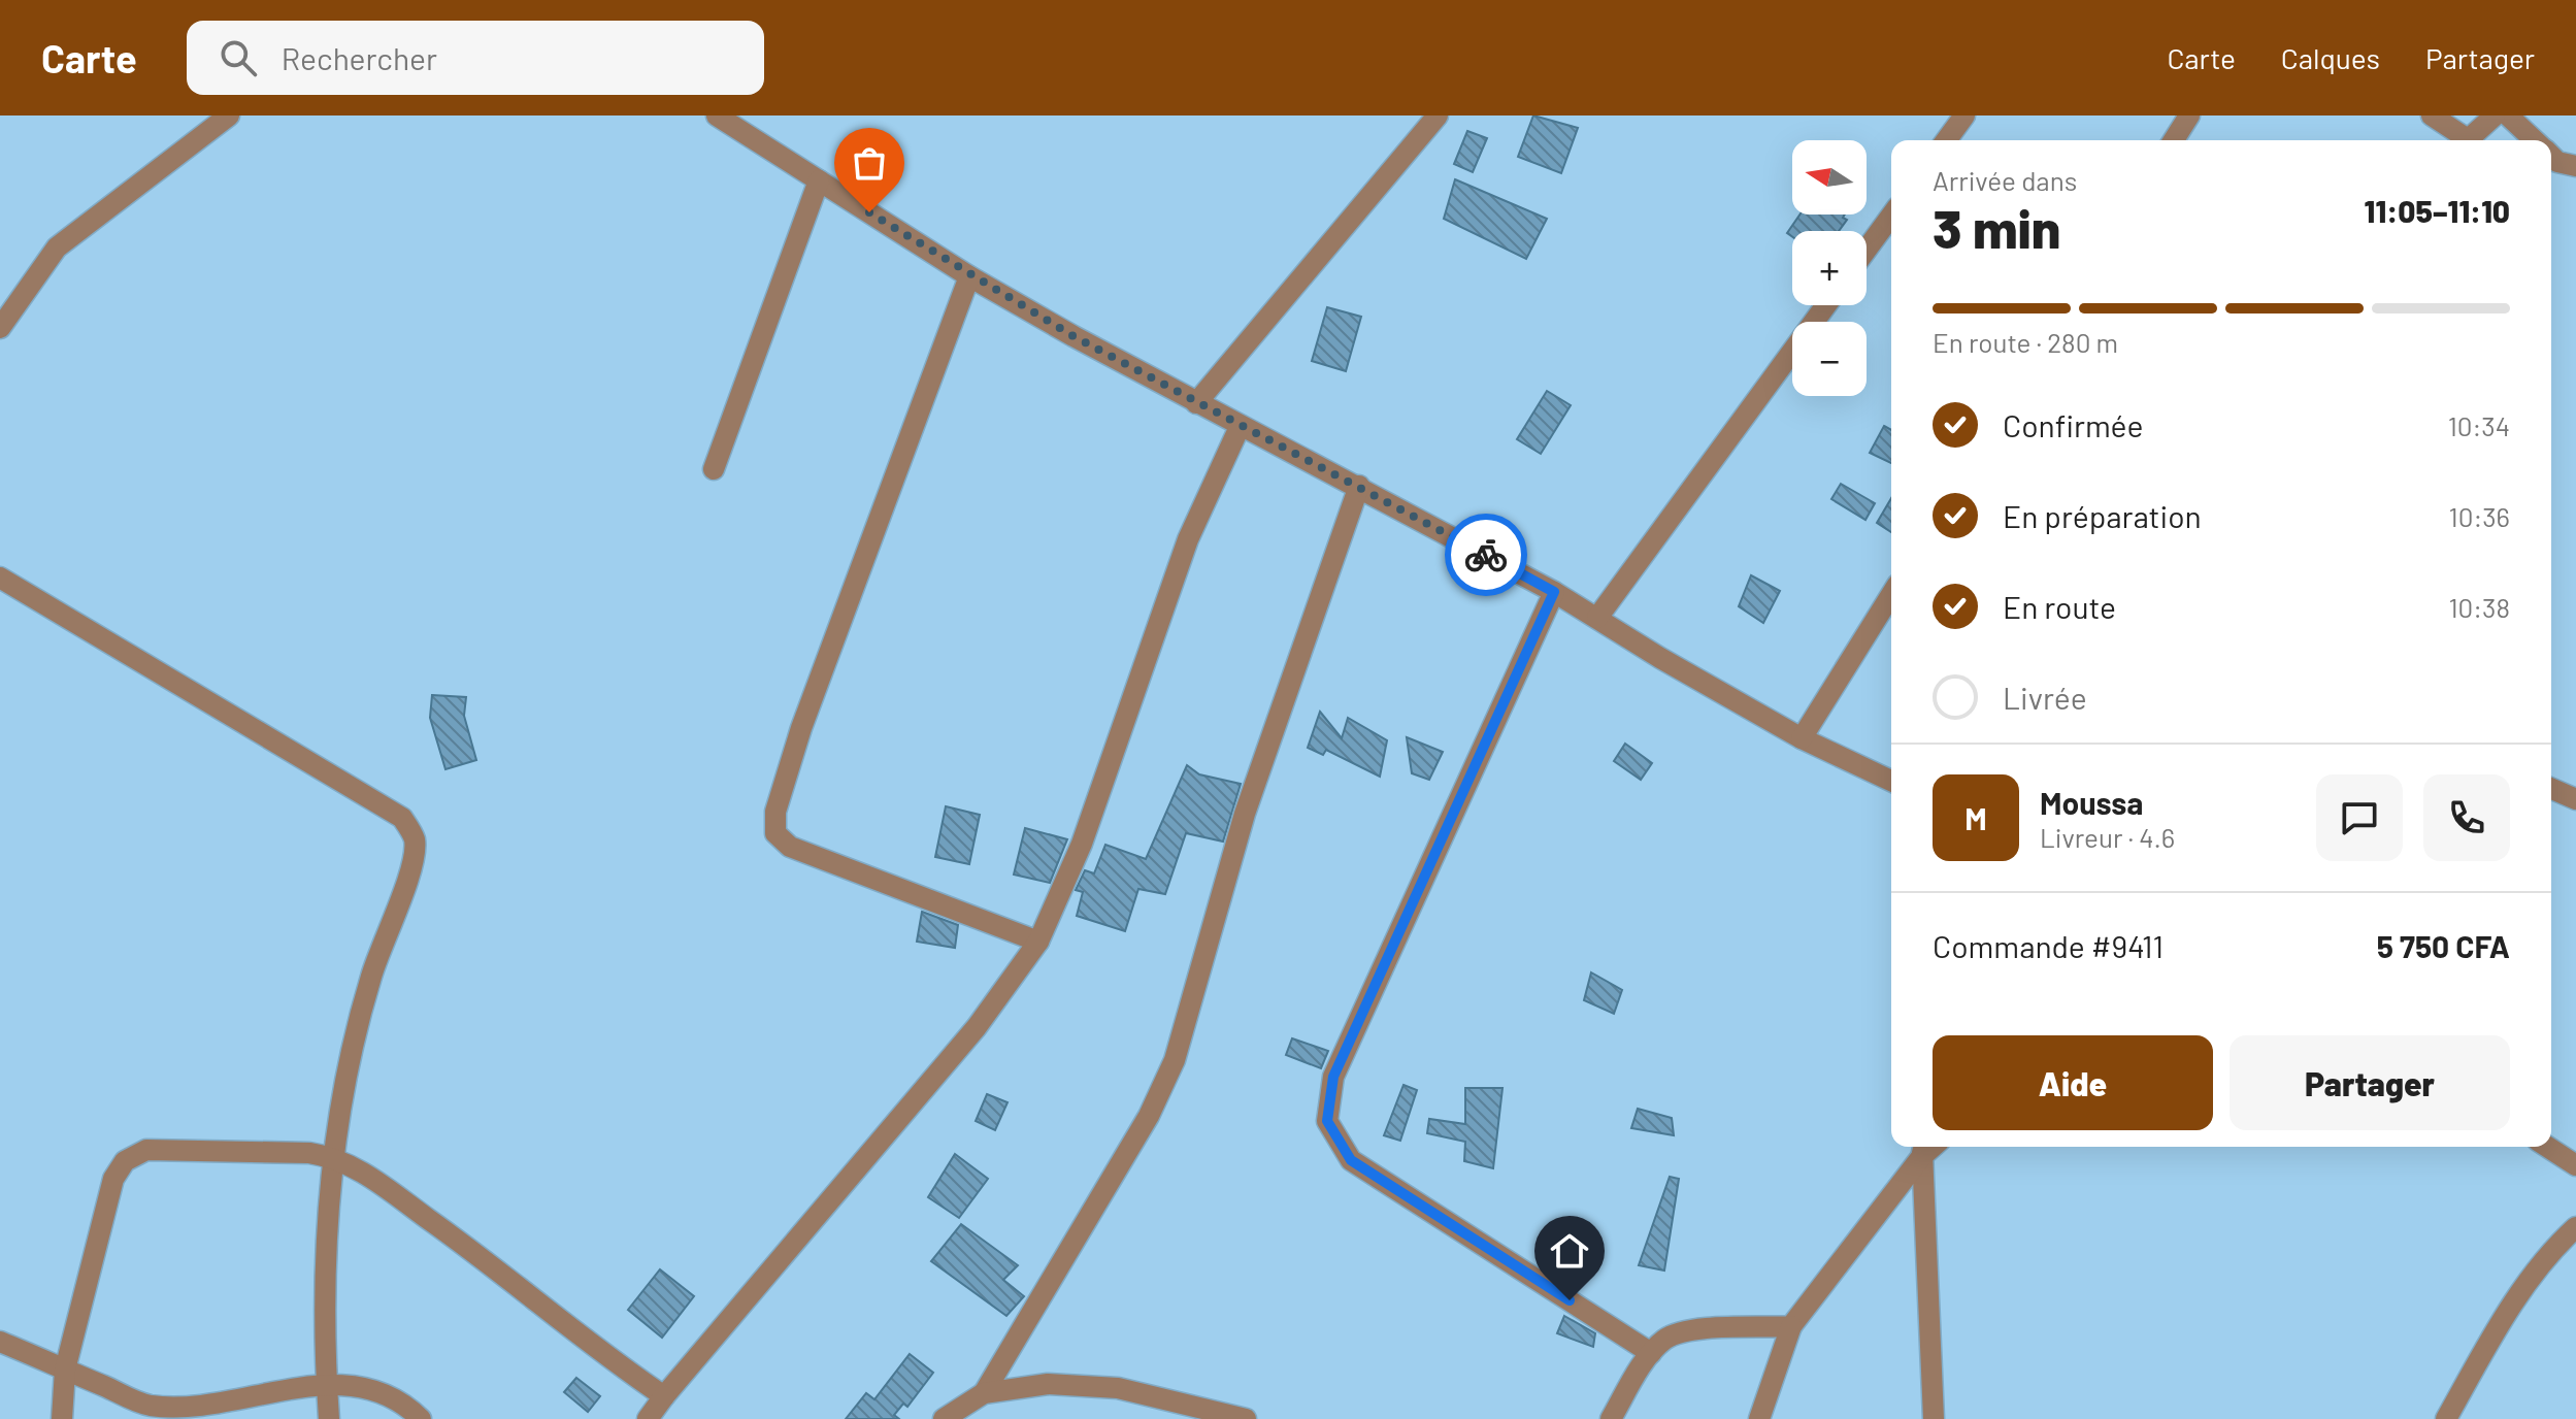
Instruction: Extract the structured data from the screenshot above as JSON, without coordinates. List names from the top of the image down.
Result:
{
  "north": "left",
  "page": {
    "header": "Carte",
    "search": "Rechercher",
    "nav": ["Carte", "Calques", "Partager"],
    "map_buttons": ["+", "−"],
    "heading": ["3 min", "Arrivée dans", "11:05–11:10"],
    "panel": [
      "Moussa",
      "Livreur · 4.6",
      "Commande #9411",
      "5 750 CFA"
    ],
    "bar": "En route · 280 m",
    "list": [
      ["Confirmée", "10:34"],
      ["En préparation", "10:36"],
      ["En route", "10:38"],
      "Livrée"
    ],
    "round": "M",
    "buttons": ["Aide", "Partager"]
  }
}
